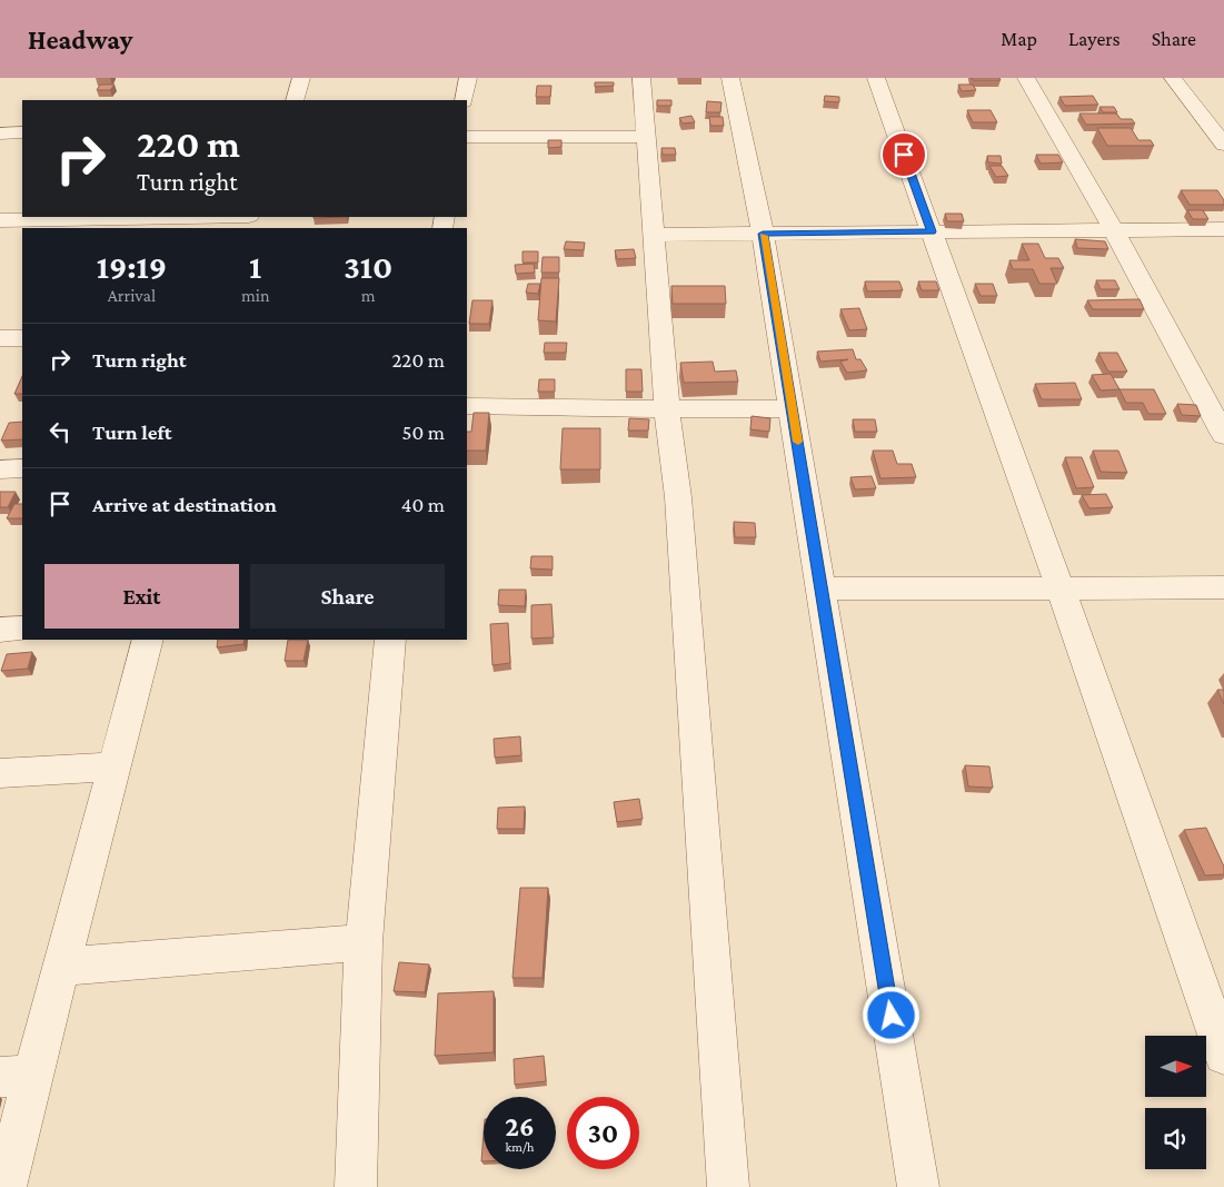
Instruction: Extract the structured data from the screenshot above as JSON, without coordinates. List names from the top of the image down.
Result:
{
  "north": "right",
  "page": {
    "header": "Headway",
    "nav": ["Map", "Layers", "Share"],
    "turn": ["220 m", "Turn right"],
    "eta": [
      "19:19",
      "Arrival",
      "1",
      "min",
      "310",
      "m"
    ],
    "list": [
      {
        "name": "Turn right",
        "value": "220 m"
      },
      {
        "name": "Turn left",
        "value": "50 m"
      },
      {
        "name": "Arrive at destination",
        "value": "40 m"
      }
    ],
    "buttons": ["Exit", "Share"],
    "speed": "26 km/h",
    "limit": "30"
  }
}
